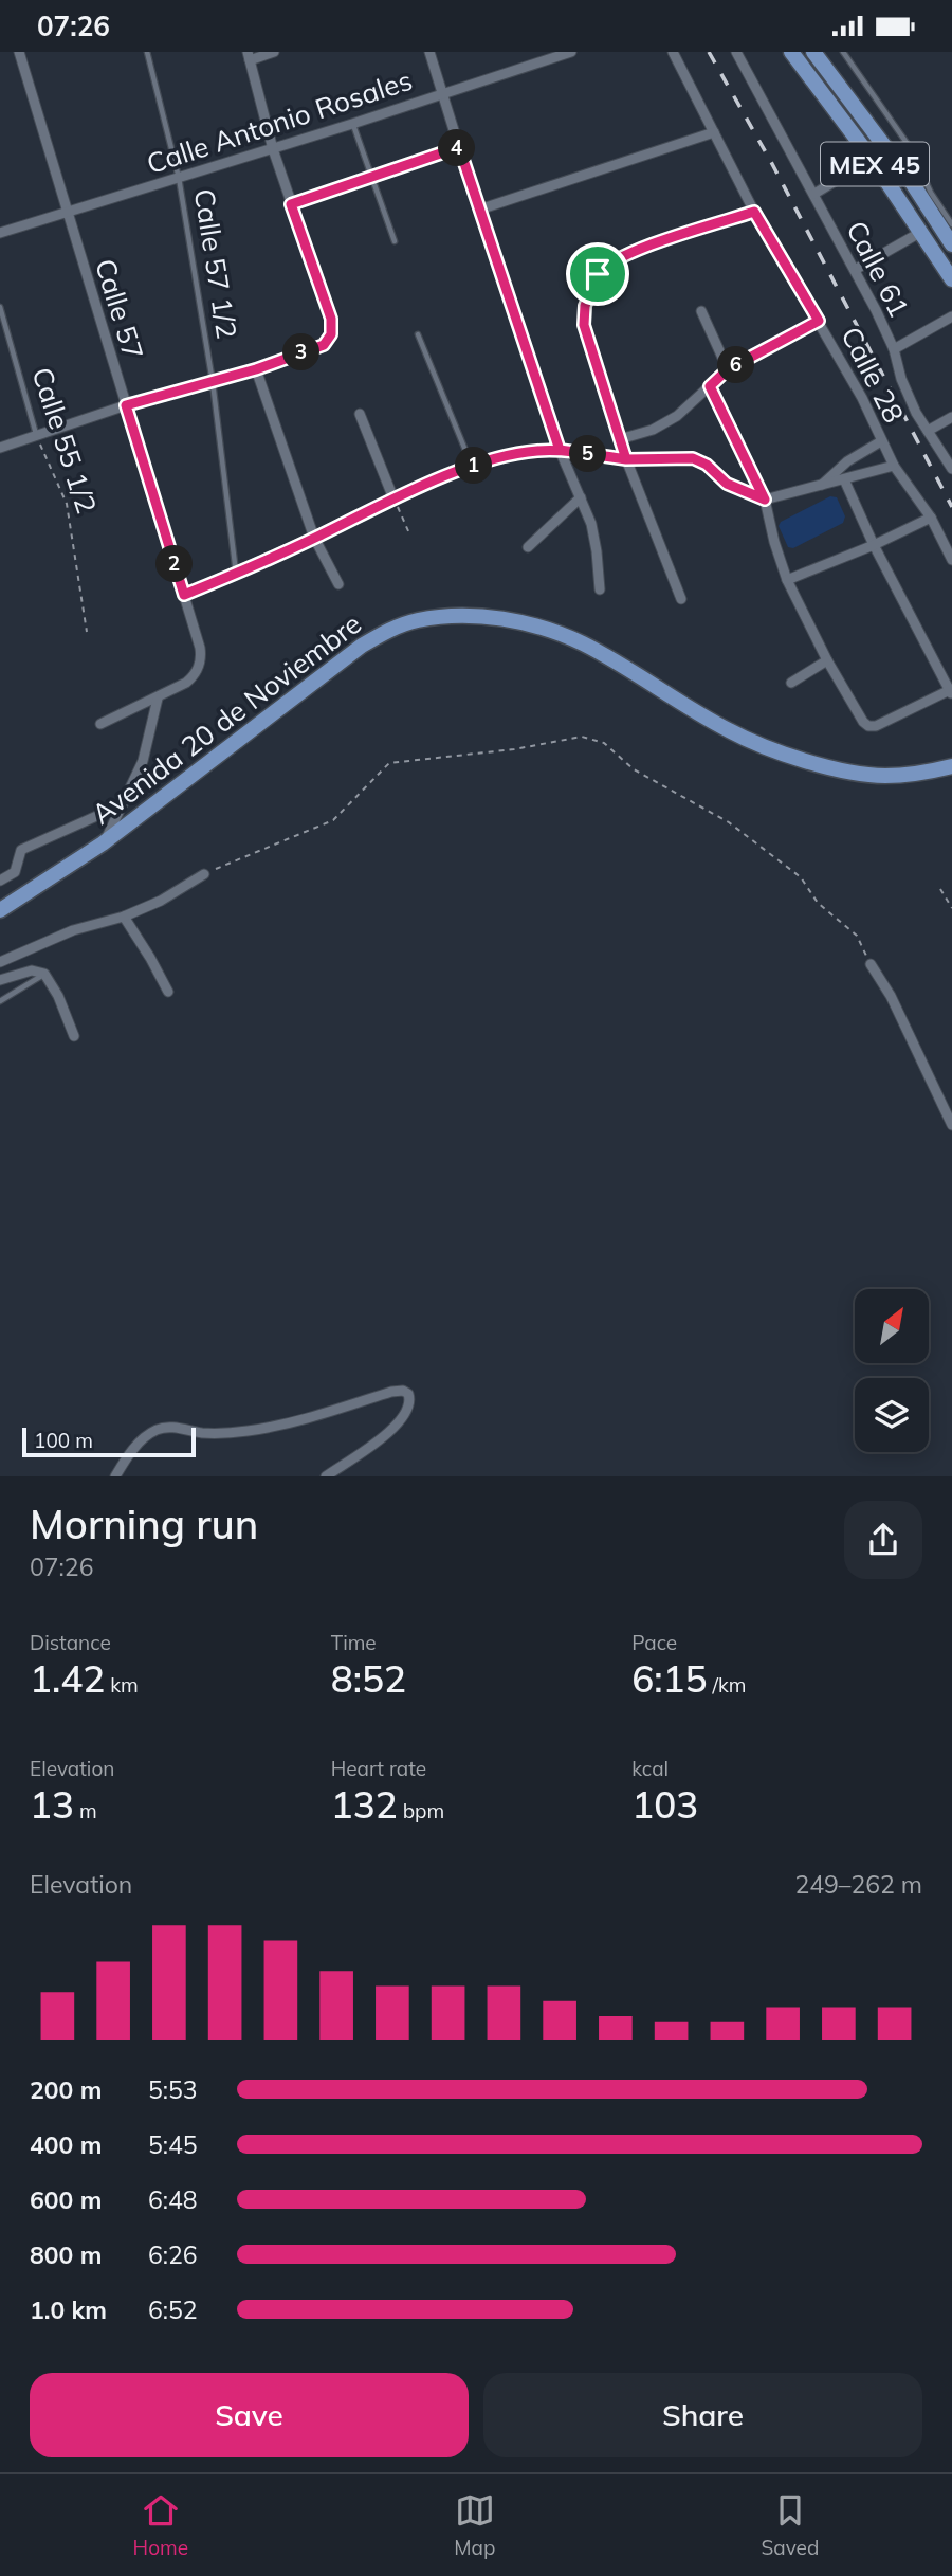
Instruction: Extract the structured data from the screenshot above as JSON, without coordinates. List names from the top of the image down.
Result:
{
  "streets": {
    "main road": ["MEX 45", "Avenida 20 de Noviembre"],
    "street": [
      "Calle Antonio Rosales",
      "Calle 57 1/2",
      "Calle 61",
      "Calle 57",
      "Calle 28"
    ],
    "lane": ["Calle 55 1/2"]
  },
  "crossings": [
    ["Calle Antonio Rosales", "Calle 57 1/2"],
    ["Calle Antonio Rosales", "Calle 57"]
  ],
  "scale_bar": "100 m",
  "north": "top right",
  "page": {
    "status": "07:26",
    "pins": [
      "4",
      "3",
      "6",
      "5",
      "1",
      "2"
    ],
    "scale": "100 m",
    "heading": ["Morning run", "07:26"],
    "stats": [
      ["Distance", "1.42 km"],
      ["Time", "8:52"],
      ["Pace", "6:15 /km"],
      ["Elevation", "13 m"],
      ["Heart rate", "132 bpm"],
      ["kcal", "103"]
    ],
    "chart": ["Elevation", "249–262 m"],
    "list": [
      {
        "name": "200 m",
        "note": "5:53"
      },
      {
        "name": "400 m",
        "note": "5:45"
      },
      {
        "name": "600 m",
        "note": "6:48"
      },
      {
        "name": "800 m",
        "note": "6:26"
      },
      {
        "name": "1.0 km",
        "note": "6:52"
      }
    ],
    "buttons": ["Save", "Share"],
    "tabs": ["Home", "Map", "Saved"]
  }
}
